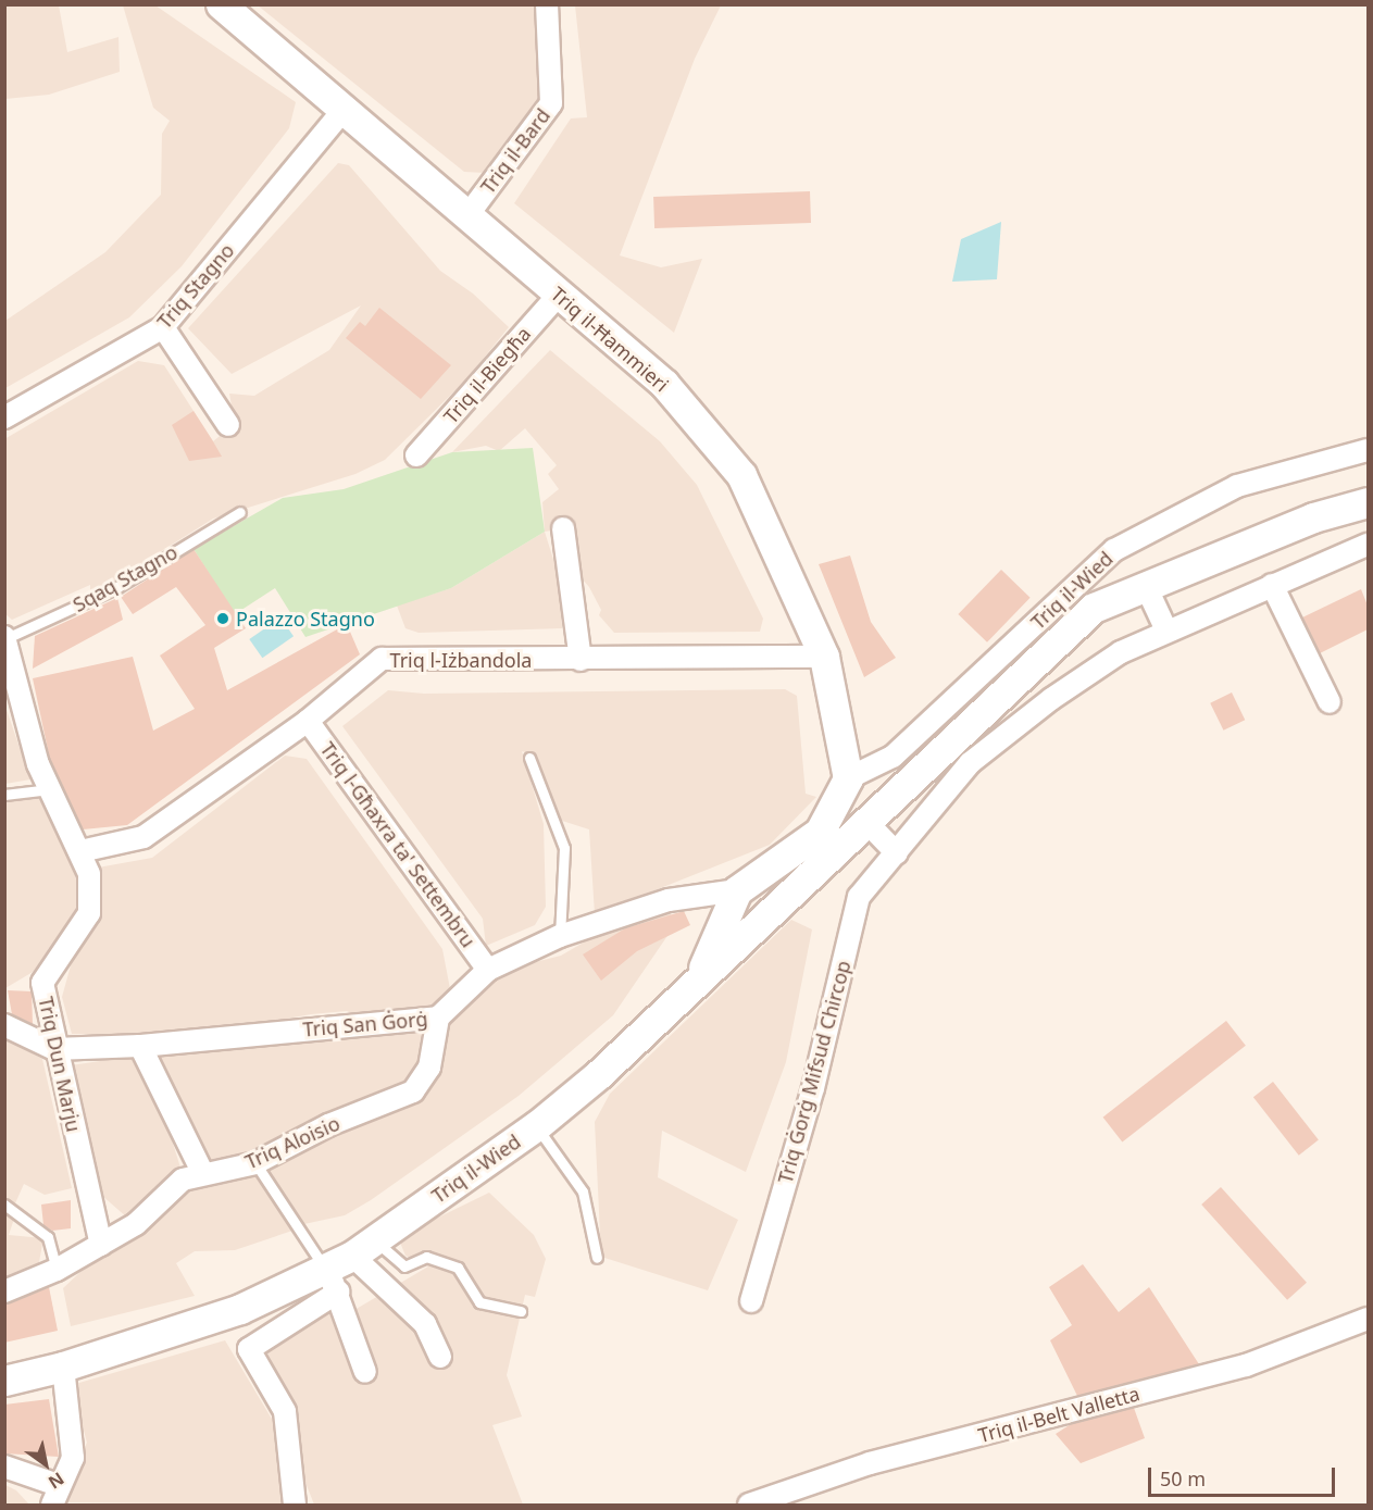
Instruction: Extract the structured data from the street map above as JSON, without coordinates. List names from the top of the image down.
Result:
{
  "streets": {
    "street": [
      "Triq il-Bard",
      "Triq Stagno",
      "Triq il-Ħammieri",
      "Triq il-Biegħa",
      "Triq il-Wied",
      "Triq l-Iżbandola",
      "Triq l-Għaxra ta' Settembru",
      "Triq San Ġorġ",
      "Triq Dun Marju",
      "Triq Ġorġ Mifsud Chircop",
      "Triq Aloisio",
      "Triq il-Belt Valletta"
    ],
    "lane": ["Sqaq Stagno"]
  },
  "crossings": [
    ["Triq il-Bard", "Triq il-Ħammieri"],
    ["Triq Stagno", "Triq il-Ħammieri"],
    ["Triq il-Ħammieri", "Triq il-Biegħa"],
    ["Triq il-Ħammieri", "Triq il-Wied"],
    ["Triq il-Ħammieri", "Triq l-Iżbandola"],
    ["Triq il-Ħammieri", "Triq San Ġorġ"],
    ["Sqaq Stagno", "Triq Dun Marju"],
    ["Triq il-Wied", "Triq San Ġorġ"],
    ["Triq l-Iżbandola", "Triq l-Għaxra ta' Settembru"],
    ["Triq l-Iżbandola", "Triq Dun Marju"],
    ["Triq l-Għaxra ta' Settembru", "Triq San Ġorġ"],
    ["Triq San Ġorġ", "Triq Dun Marju"],
    ["Triq San Ġorġ", "Triq Aloisio"],
    ["Triq Dun Marju", "Triq Aloisio"]
  ],
  "places": ["Palazzo Stagno"],
  "scale_bar": "50 m",
  "north": "bottom right"
}
